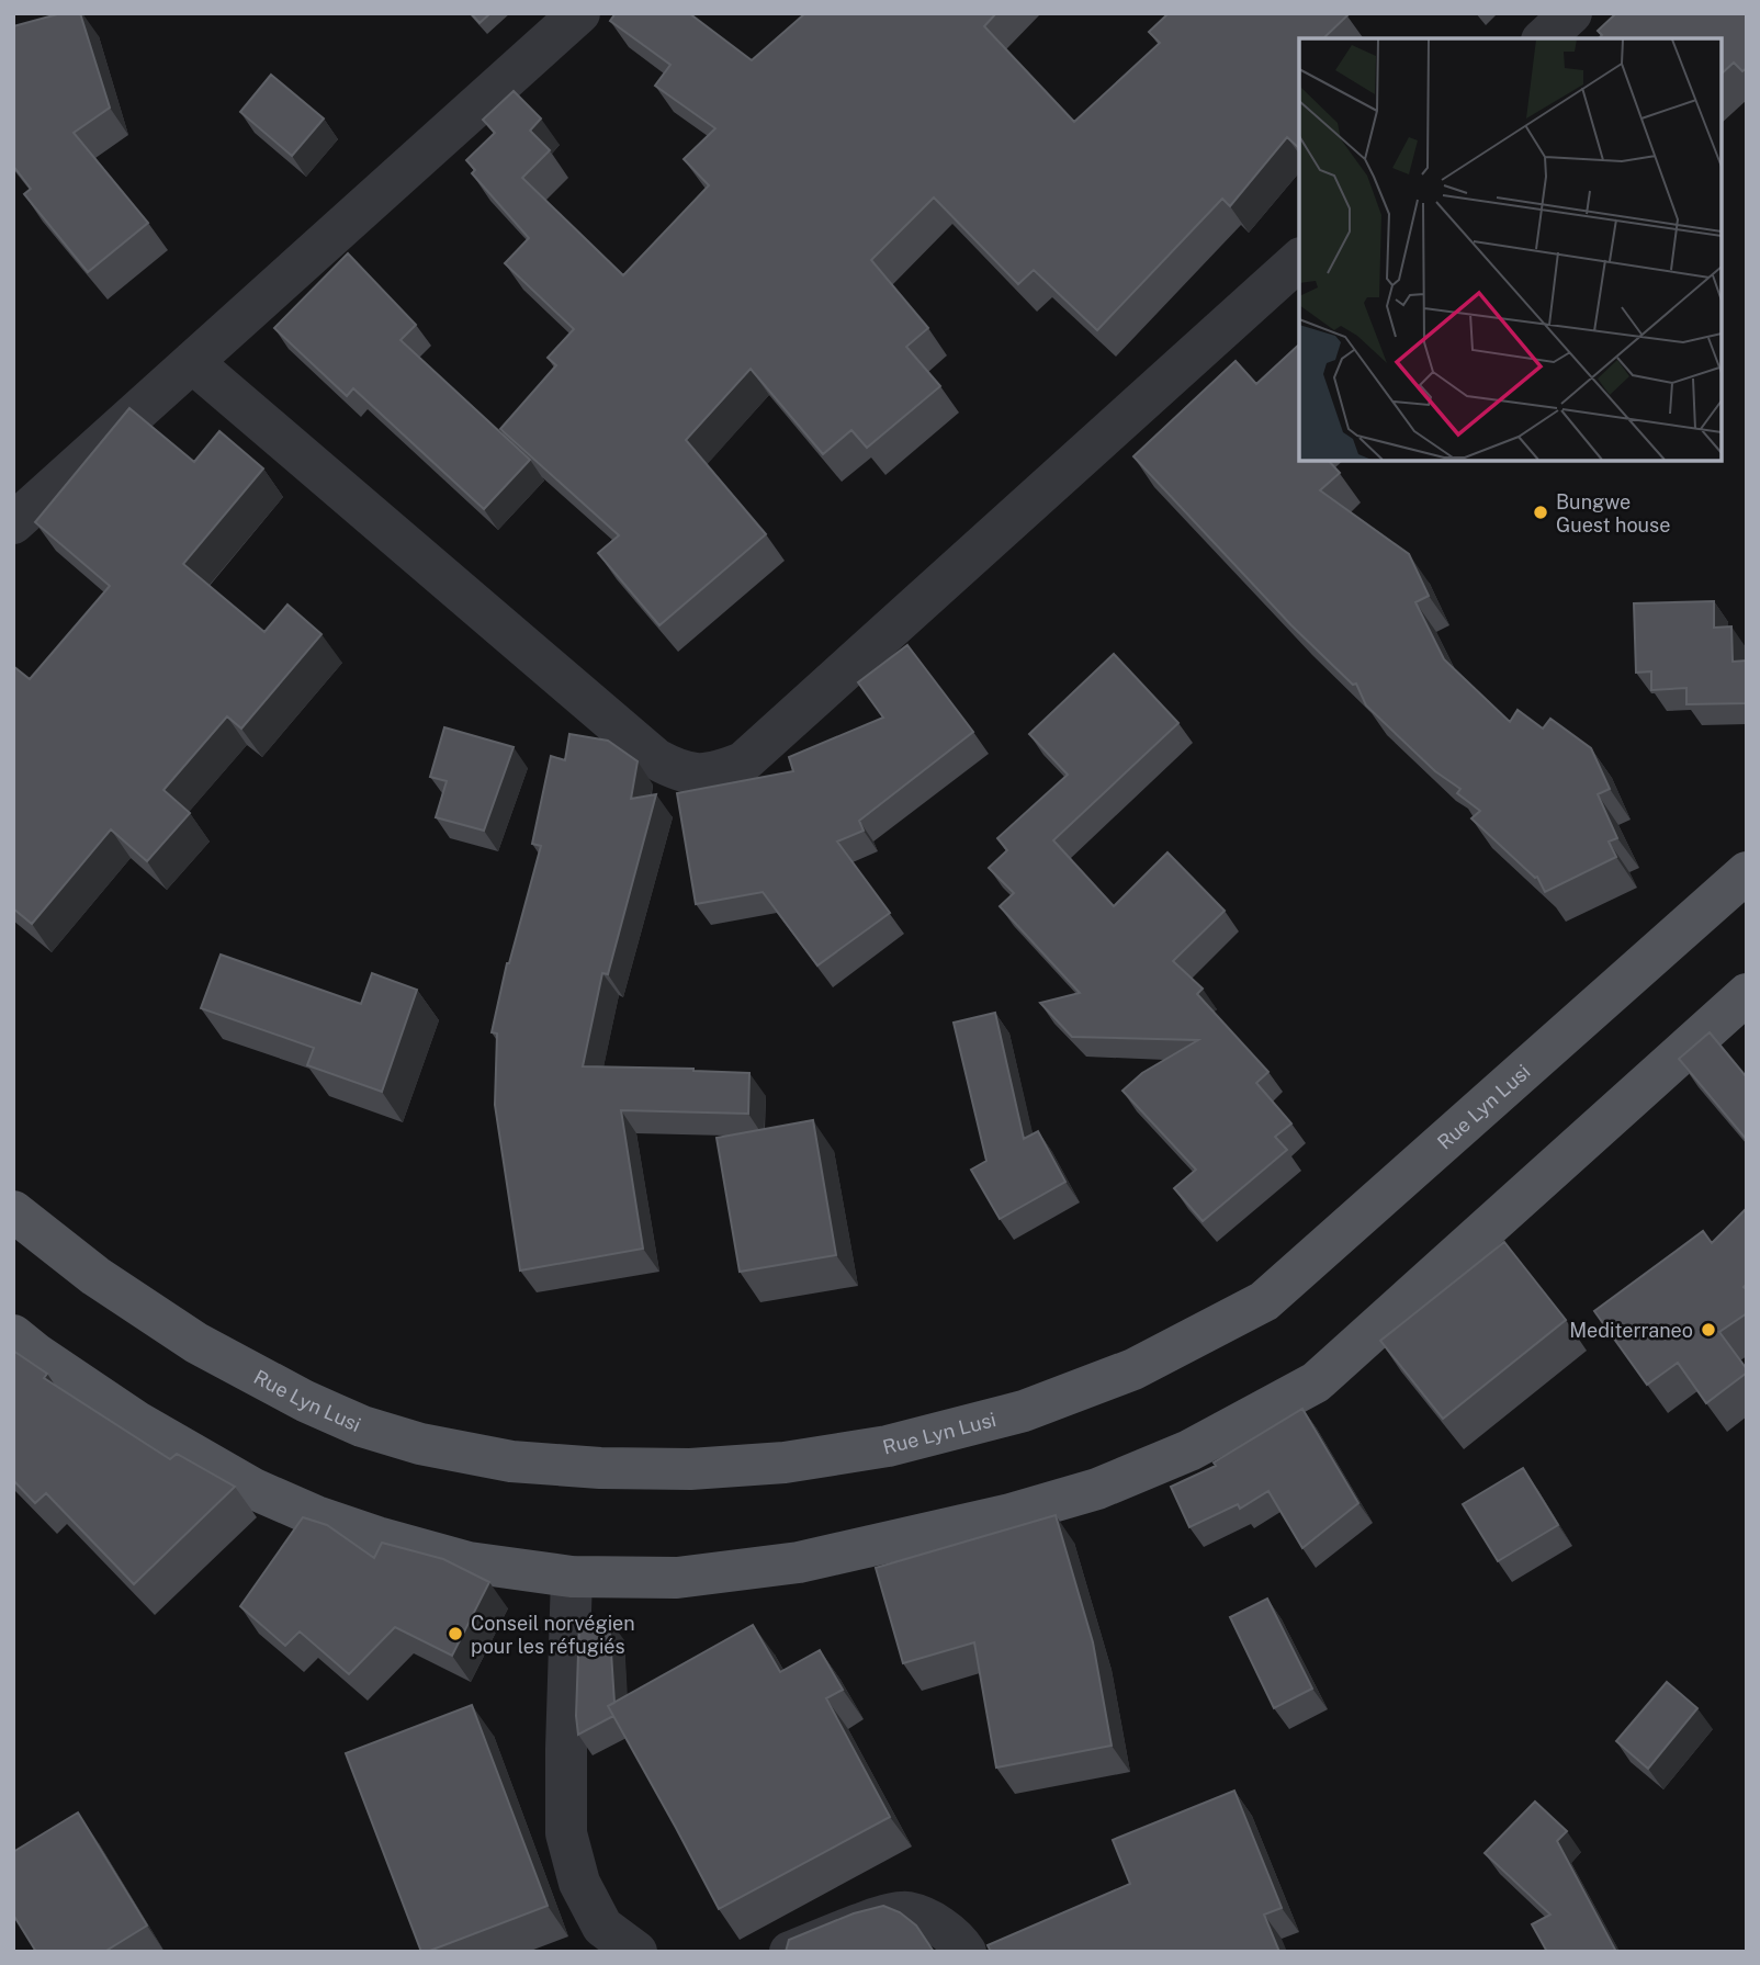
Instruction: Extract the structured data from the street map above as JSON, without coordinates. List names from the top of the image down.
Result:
{
  "streets": {
    "main road": ["Rue Lyn Lusi"]
  },
  "places": ["Bungwe Guest house", "Mediterraneo", "Conseil norvégien pour les réfugiés"]
}
